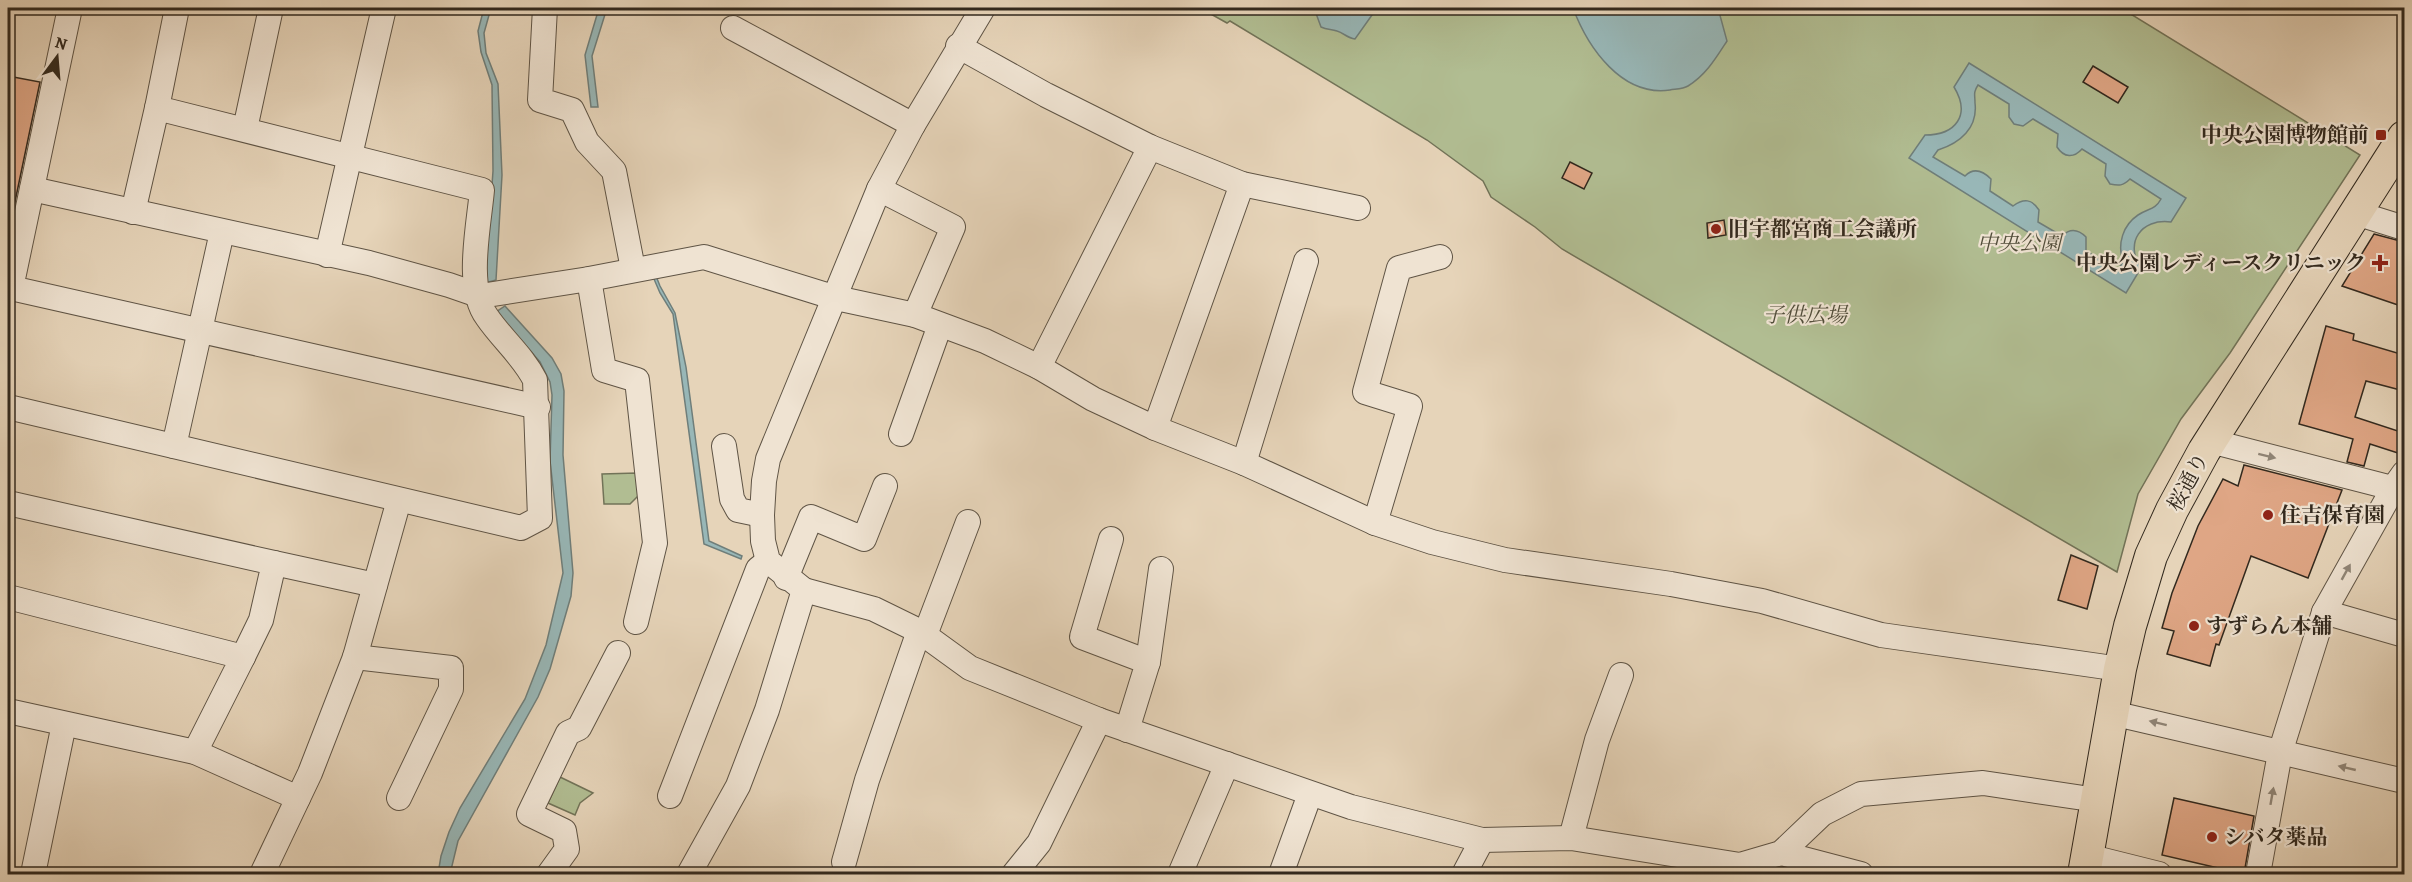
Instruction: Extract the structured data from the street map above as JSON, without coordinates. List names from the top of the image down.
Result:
{
  "streets": {
    "main road": ["桜通り"]
  },
  "parks": ["中央公園", "子供広場"],
  "places": {
    "transit": ["中央公園博物館前"],
    "other": [
      "旧宇都宮商工会議所",
      "住吉保育園",
      "すずらん本舗",
      "シバタ薬品"
    ],
    "health": ["中央公園レディースクリニック"]
  },
  "north": "top"
}
